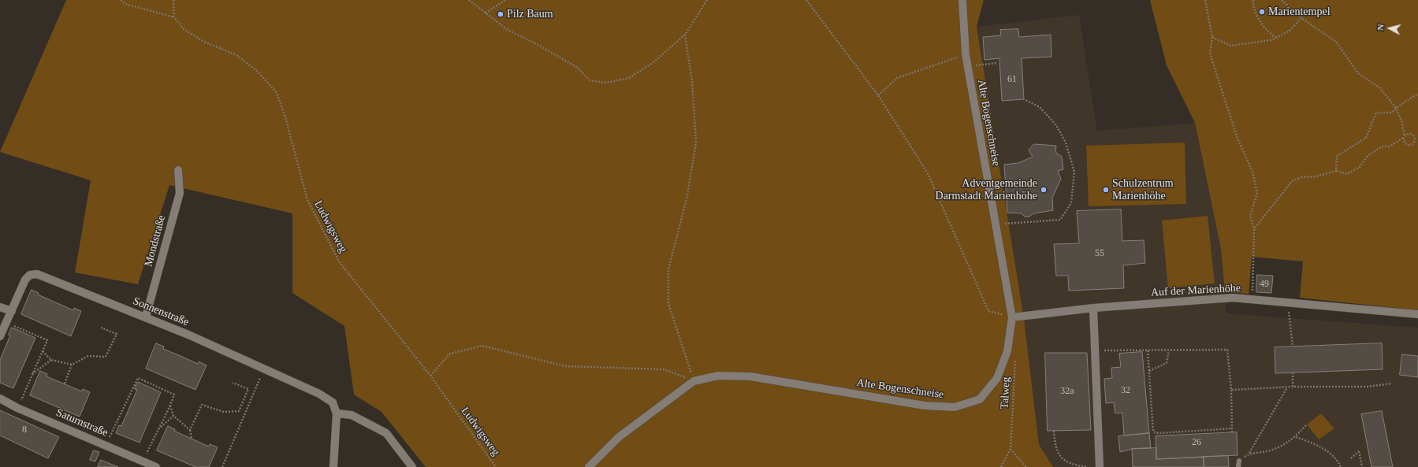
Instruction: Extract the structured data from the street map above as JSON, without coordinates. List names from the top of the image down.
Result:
{
  "streets": {
    "street": [
      "Alte Bogenschneise",
      "Mondstraße",
      "Auf der Marienhöhe",
      "Sonnenstraße",
      "Saturnstraße"
    ],
    "path": ["Ludwigsweg", "Talweg"]
  },
  "crossings": [
    ["Alte Bogenschneise", "Auf der Marienhöhe"],
    ["Mondstraße", "Sonnenstraße"]
  ],
  "places": [
    "Marientempel",
    "Pilz Baum",
    "Adventgemeinde Darmstadt Marienhöhe",
    "Schulzentrum Marienhöhe"
  ],
  "house_numbers": [
    "61",
    "55",
    "49",
    "32",
    "32a",
    "8",
    "26"
  ],
  "north": "left"
}
